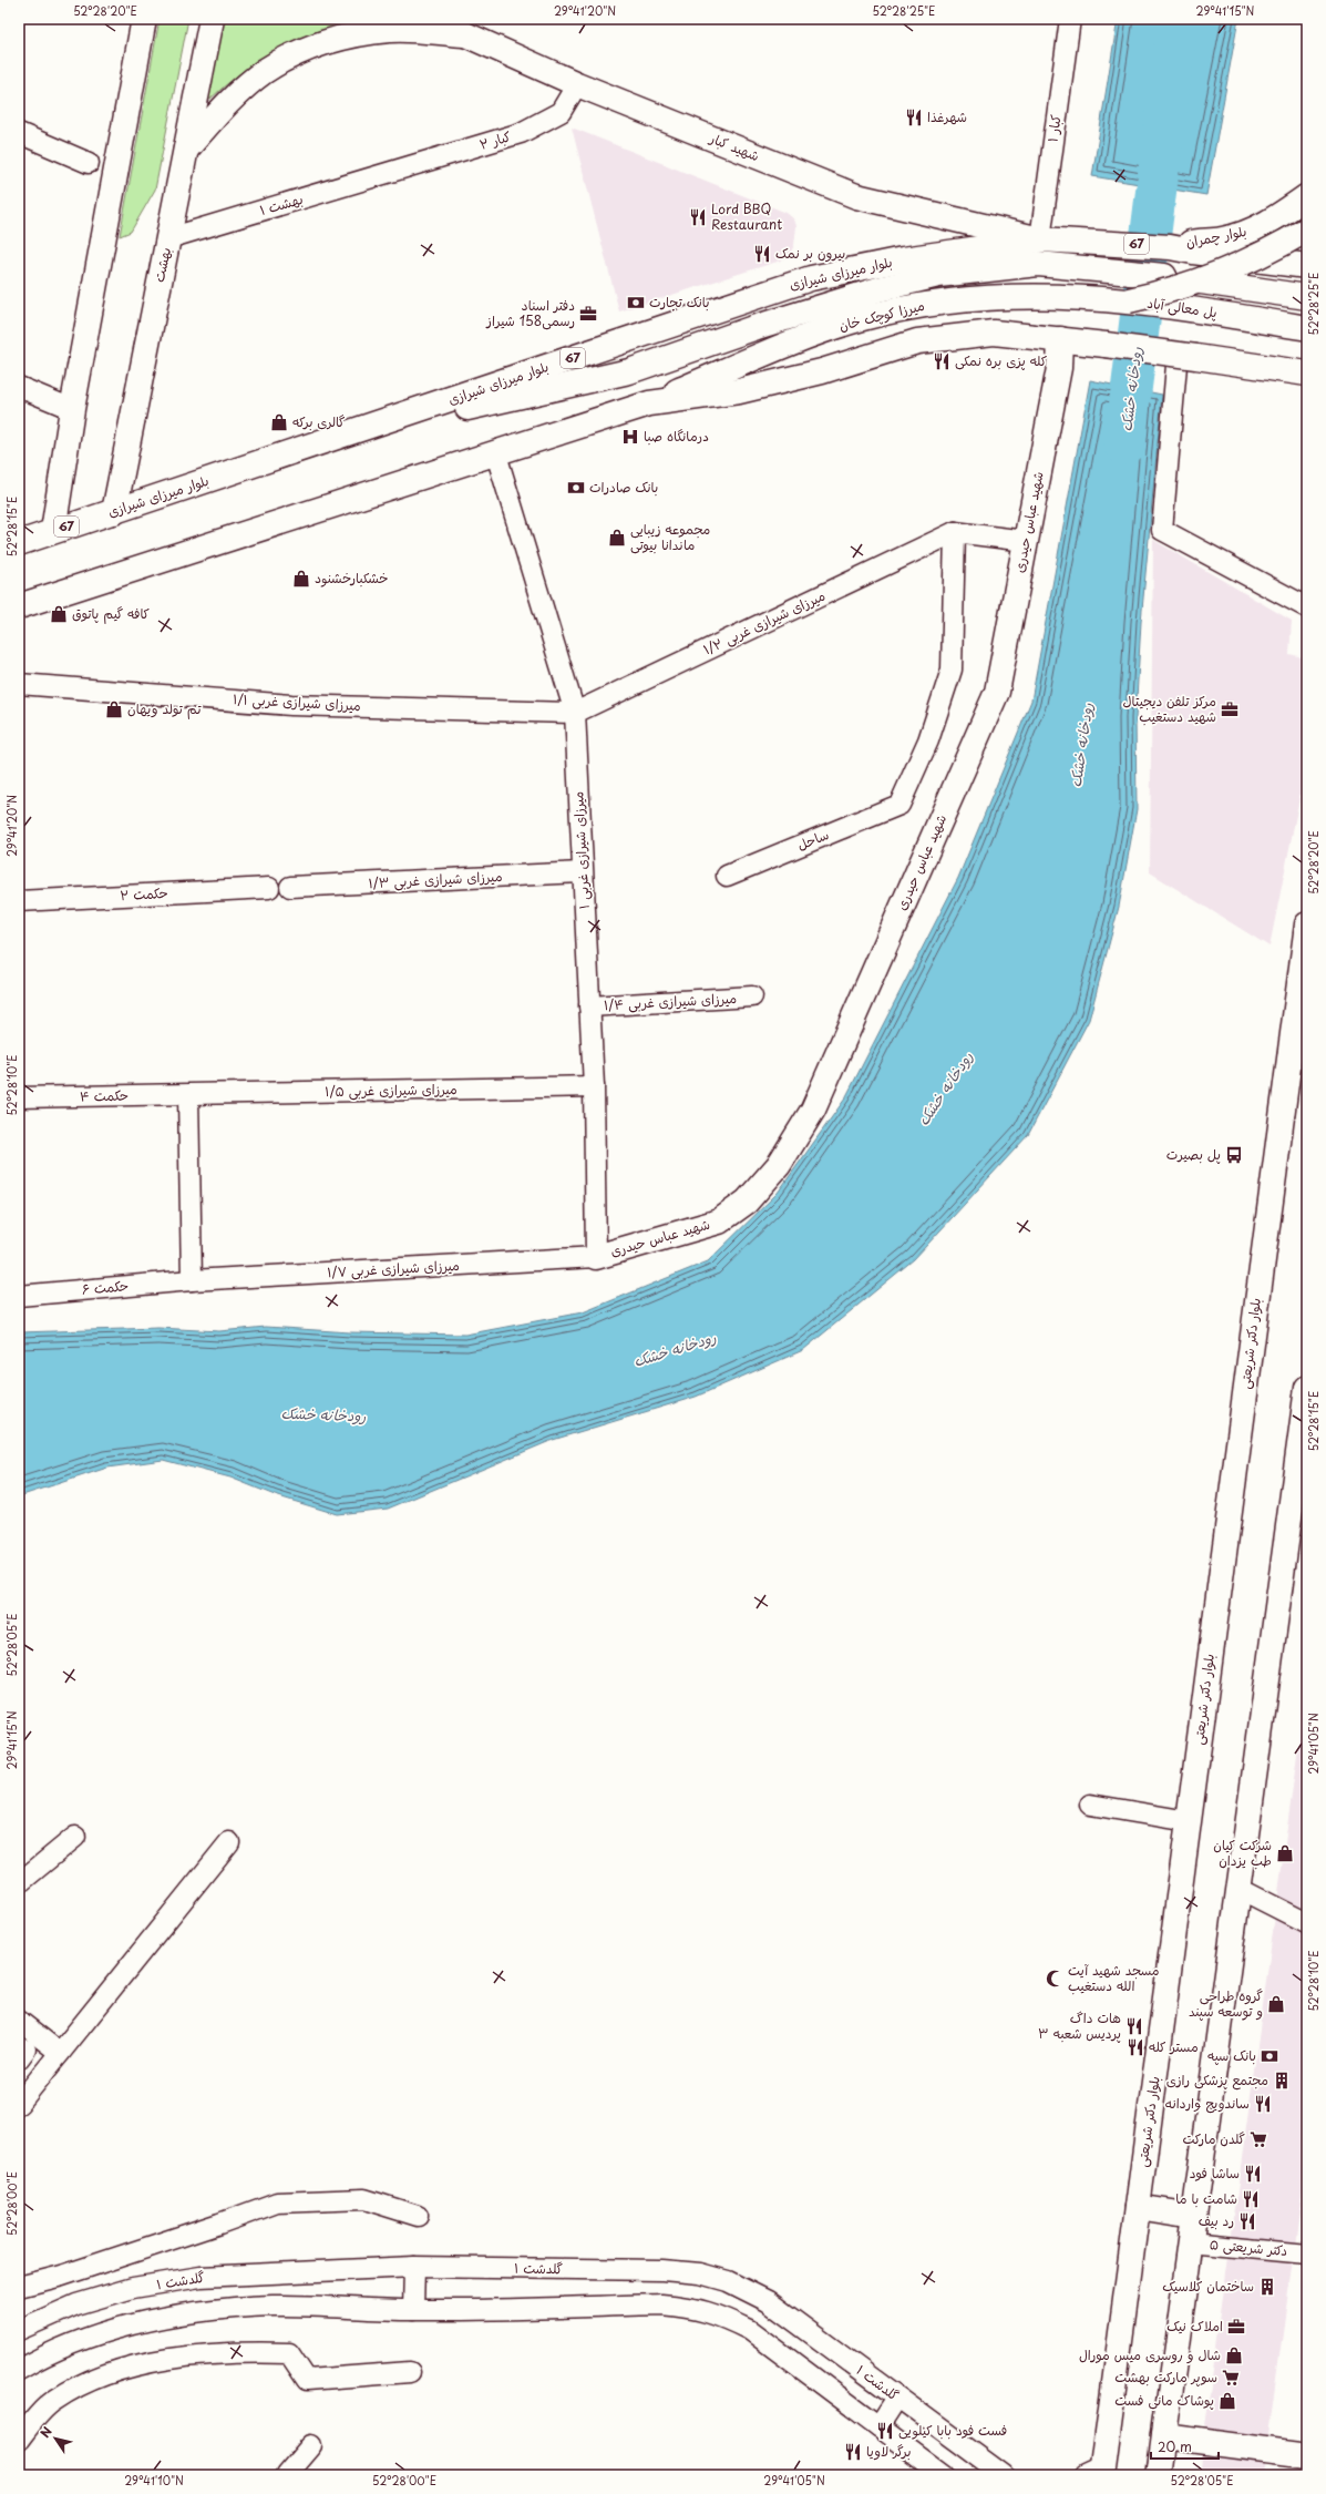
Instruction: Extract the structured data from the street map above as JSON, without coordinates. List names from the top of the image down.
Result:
{
  "streets": {
    "main road": [
      "شهید کبار",
      "بلوار چمران",
      "67",
      "بهشت",
      "بلوار میرزای شیرازی",
      "پل معالی آباد",
      "میرزا کوچک خان",
      "شهید عباس حیدری",
      "بلوار دکتر شریعتی"
    ],
    "street": [
      "۱ کبار",
      "۲ کبار",
      "۱ بهشت",
      "۱/۲ میرزای شیرازی غربی",
      "۱/۱ میرزای شیرازی غربی",
      "ساحل",
      "۱ میرزای شیرازی غربی",
      "۱/۳ میرزای شیرازی غربی",
      "۲ حکمت",
      "۱/۴ میرزای شیرازی غربی",
      "۱/۵ میرزای شیرازی غربی",
      "۴ حکمت",
      "۱/۷ میرزای شیرازی غربی",
      "۶ حکمت",
      "۵ دکتر شریعتی",
      "گلدشت ۱"
    ]
  },
  "crossings": [
    ["۱ کبار", "شهید کبار"],
    ["۱ کبار", "بلوار میرزای شیرازی"],
    ["۲ کبار", "شهید کبار"],
    ["۲ کبار", "۱ بهشت"],
    ["شهید کبار", "بلوار میرزای شیرازی"],
    ["۱ بهشت", "بهشت"],
    ["بلوار چمران", "بلوار میرزای شیرازی"],
    ["بهشت", "بلوار میرزای شیرازی"],
    ["پل معالی آباد", "میرزا کوچک خان"],
    ["شهید عباس حیدری", "۱ میرزای شیرازی غربی"],
    ["شهید عباس حیدری", "۱/۷ میرزای شیرازی غربی"],
    ["۱/۲ میرزای شیرازی غربی", "۱/۱ میرزای شیرازی غربی"],
    ["۱/۲ میرزای شیرازی غربی", "ساحل"],
    ["۱/۲ میرزای شیرازی غربی", "۱ میرزای شیرازی غربی"],
    ["۱/۱ میرزای شیرازی غربی", "۱ میرزای شیرازی غربی"],
    ["۱ میرزای شیرازی غربی", "۱/۳ میرزای شیرازی غربی"],
    ["۱ میرزای شیرازی غربی", "۱/۴ میرزای شیرازی غربی"],
    ["۱ میرزای شیرازی غربی", "۱/۵ میرزای شیرازی غربی"],
    ["۱ میرزای شیرازی غربی", "۱/۷ میرزای شیرازی غربی"],
    ["۱/۵ میرزای شیرازی غربی", "۴ حکمت"],
    ["۱/۷ میرزای شیرازی غربی", "۶ حکمت"]
  ],
  "water": ["رودخانه خشک"],
  "places": {
    "restaurant": [
      "شهرغذا",
      "Lord BBQ Restaurant",
      "بیرون بر نمک",
      "کله پزی بره نمکی",
      "هات داگ پردیس شعبه ۳",
      "مستر کله",
      "ساندویچ واردانه",
      "ساشا فود",
      "شامت با ما",
      "رد بیف",
      "فست فود بابا کیلویی",
      "برگر لاویا"
    ],
    "bank": ["بانک تجارت", "بانک صادرات", "بانک سپه"],
    "office": ["دفتر اسناد رسمی158 شیراز", "مرکز تلفن دیجیتال شهید دستغیب", "املاک نیک"],
    "shop": [
      "گالری برکه",
      "مجموعه زیبایی ماندانا بیوتی",
      "خشکبارخشنود",
      "کافه گیم پاتوق",
      "تم تولد ویهان",
      "شرکت کیان طب یزدان",
      "گروه طراحی و توسعه سپند",
      "شال و روسری میس مورال",
      "پوشاک مانی فست"
    ],
    "hospital": ["درمانگاه صبا"],
    "bus stop": ["پل بصیرت"],
    "mosque": ["مسجد شهید آیت الله دستغیب"],
    "building": ["مجتمع پزشکی رازی", "ساختمان کلاسیک"],
    "supermarket": ["گلدن مارکت", "سوپر مارکت بهشت"]
  },
  "scale_bar": "20 m",
  "north": "top left",
  "coordinates": [
    "52°28'20\"E",
    "29°41'20\"N",
    "52°28'25\"E",
    "29°41'15\"N",
    "52°28'15\"E",
    "52°28'10\"E",
    "52°28'05\"E",
    "29°41'05\"N",
    "52°28'00\"E",
    "29°41'10\"N"
  ]
}
